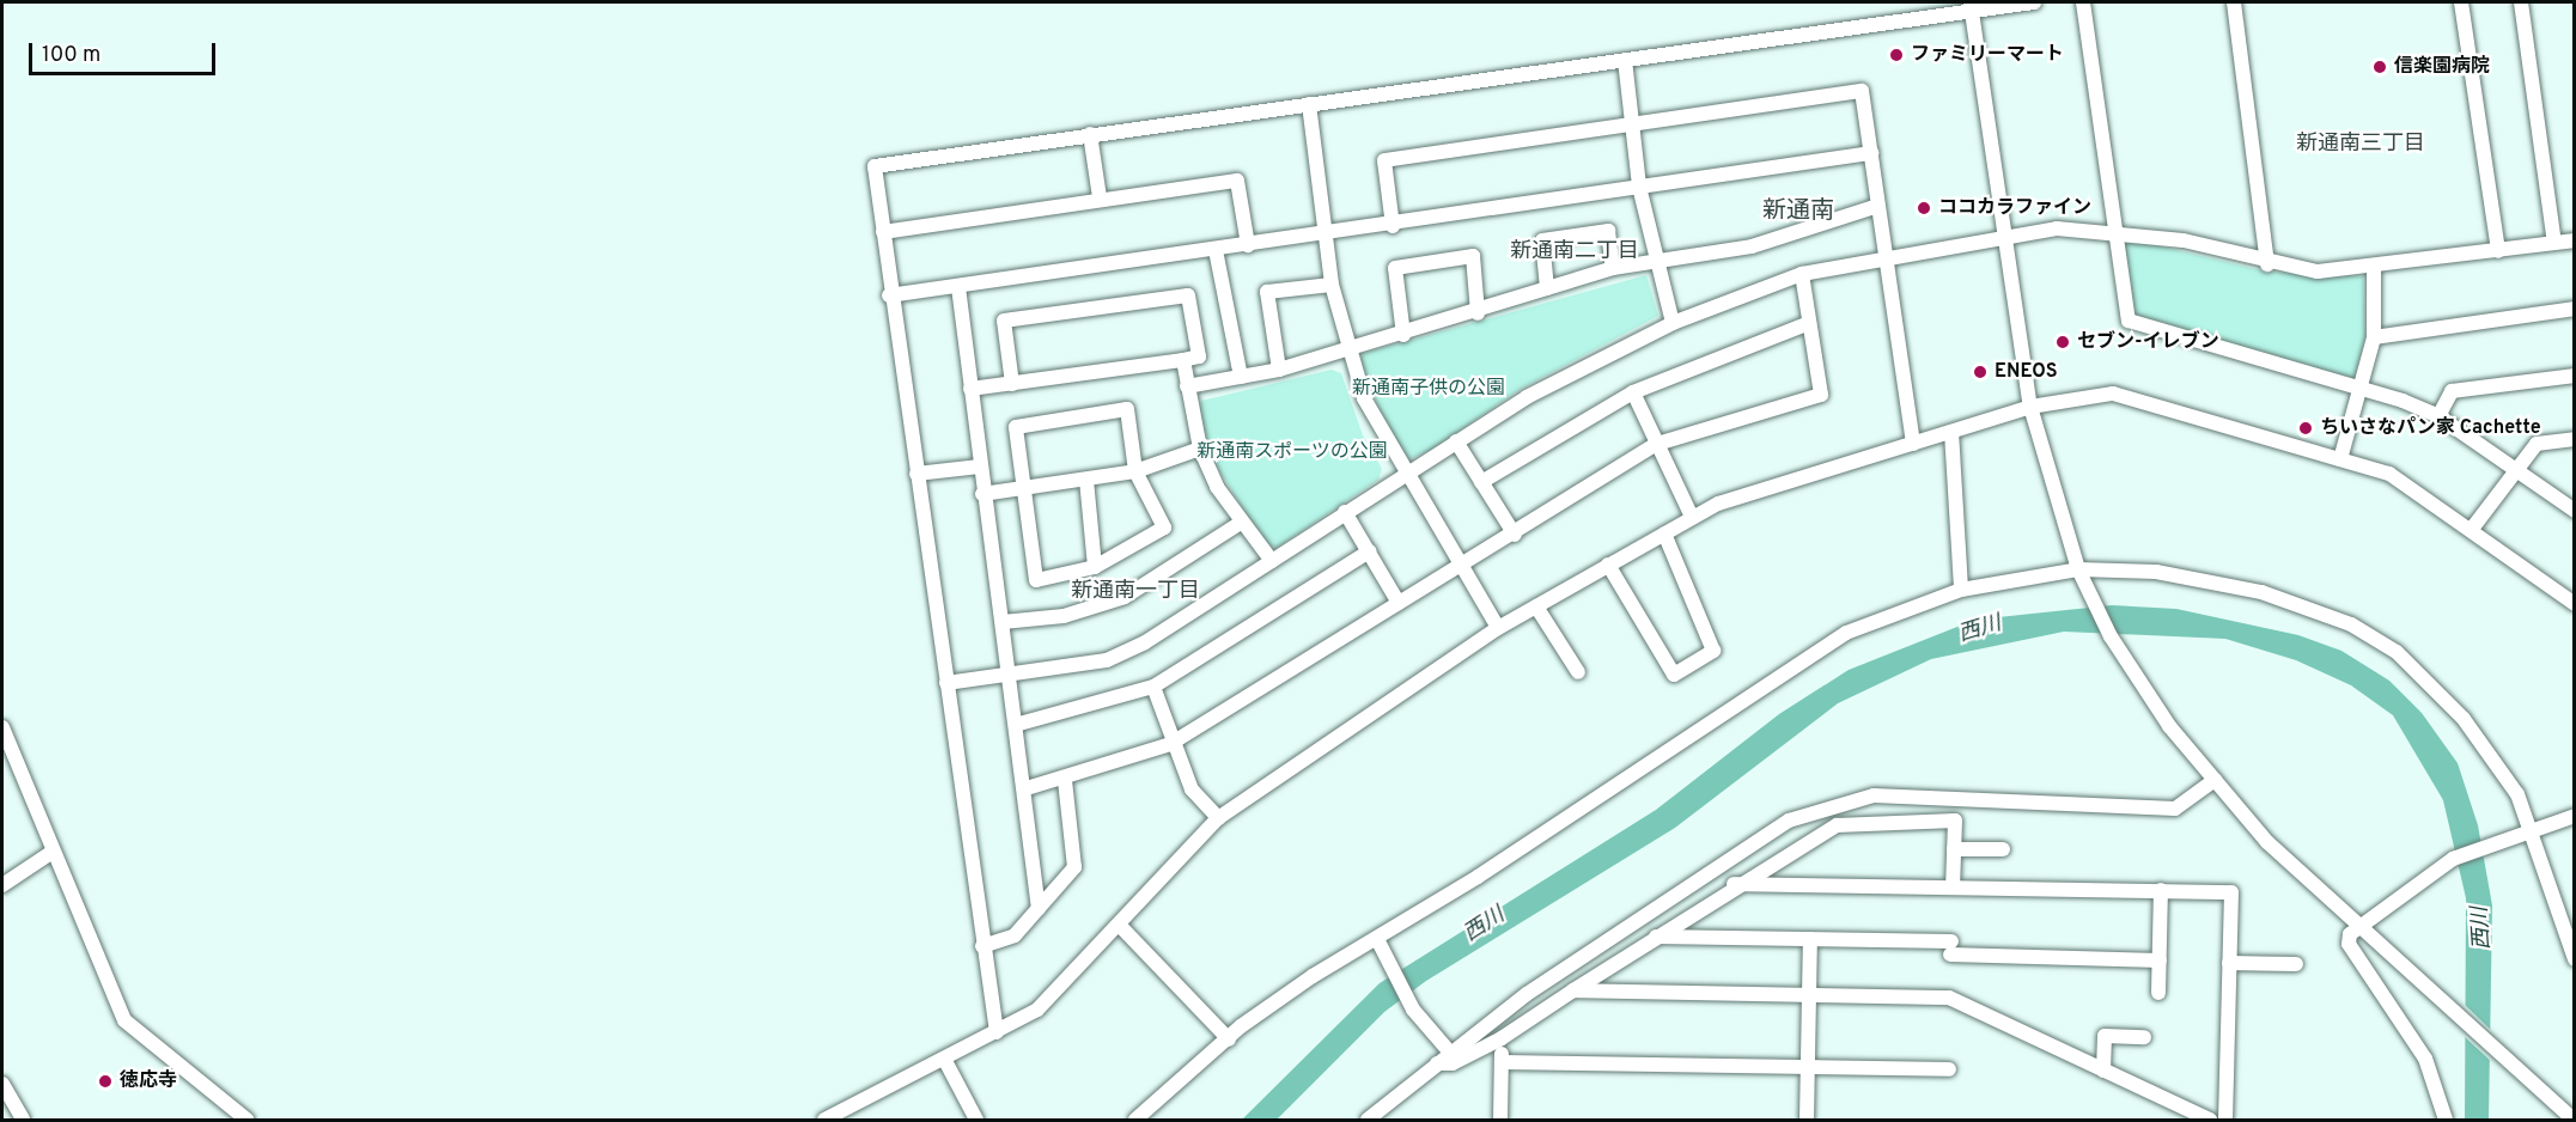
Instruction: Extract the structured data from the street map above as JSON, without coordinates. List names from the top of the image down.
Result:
{
  "districts": [
    "新通南三丁目",
    "新通南",
    "新通南二丁目",
    "新通南一丁目"
  ],
  "water": ["西川"],
  "parks": ["新通南子供の公園", "新通南スポーツの公園"],
  "places": [
    "ファミリーマート",
    "信楽園病院",
    "ココカラファイン",
    "セブン-イレブン",
    "ENEOS",
    "ちいさなパン家 Cachette",
    "徳応寺"
  ],
  "scale_bar": "100 m"
}
